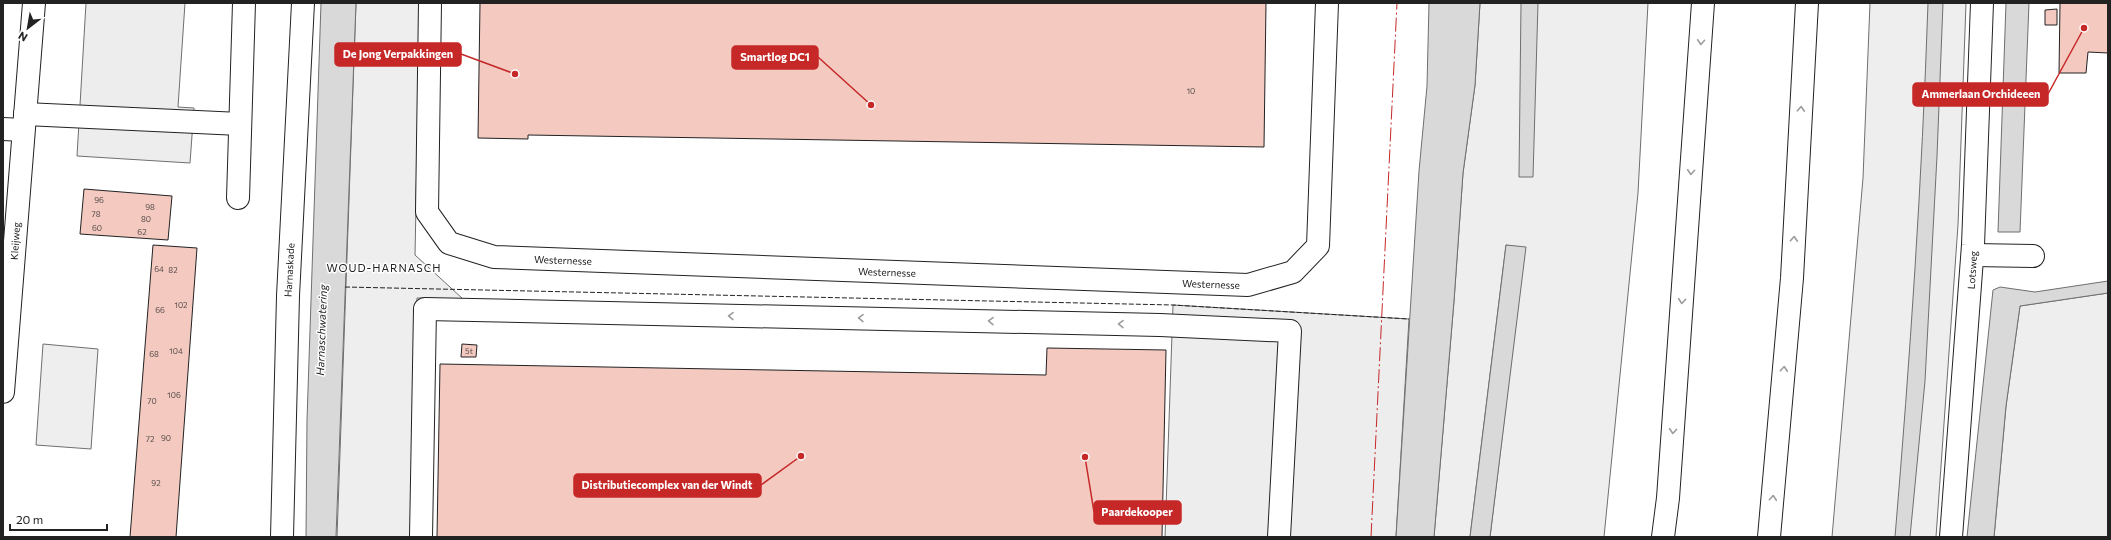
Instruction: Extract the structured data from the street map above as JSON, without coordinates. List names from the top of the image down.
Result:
{
  "streets": {
    "main road": [
      "Kleijweg",
      "Westernesse",
      "Harnaskade",
      "Lotsweg"
    ]
  },
  "districts": ["WOUD-HARNASCH"],
  "water": ["Harnaschwatering"],
  "places": [
    "Ammerlaan Orchideeen",
    "De Jong Verpakkingen",
    "Smartlog DC1",
    "Distributiecomplex van der Windt",
    "Paardekooper"
  ],
  "house_numbers": [
    "10",
    "96",
    "98",
    "78",
    "80",
    "60",
    "62",
    "64",
    "82",
    "102",
    "66",
    "104",
    "5t",
    "68",
    "106",
    "70",
    "90",
    "72",
    "92"
  ],
  "scale_bar": "20 m",
  "north": "bottom left"
}
